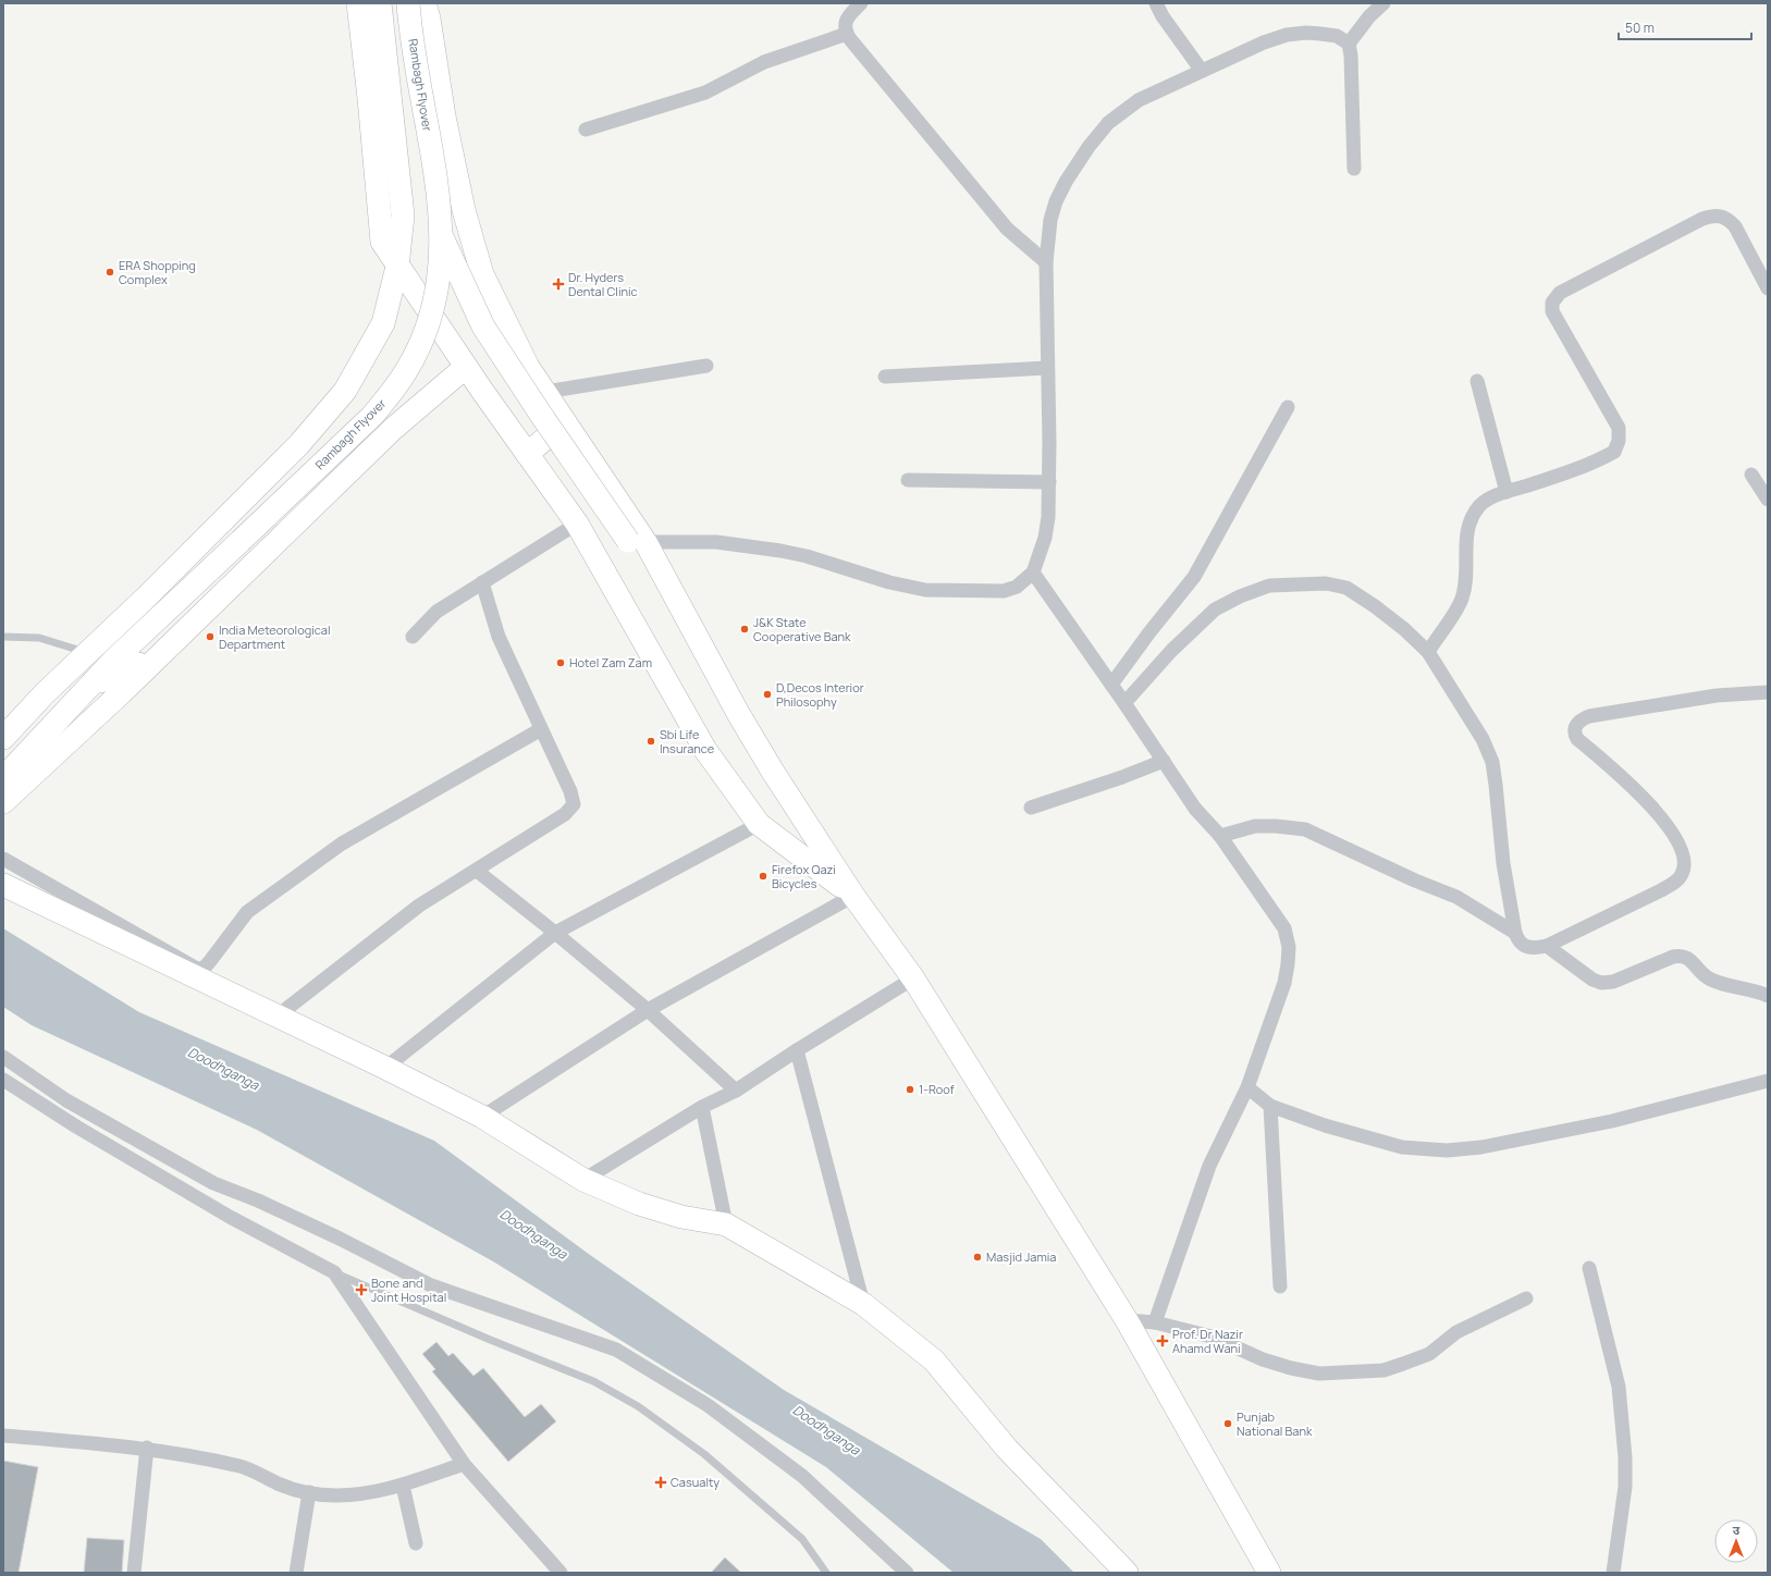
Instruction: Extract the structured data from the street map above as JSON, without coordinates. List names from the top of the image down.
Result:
{
  "streets": {
    "main road": ["Rambagh Flyover"]
  },
  "water": ["Doodhganga"],
  "places": {
    "other": [
      "ERA Shopping Complex",
      "J&K State Cooperative Bank",
      "India Meteorological Department",
      "Hotel Zam Zam",
      "D,Decos Interior Philosophy",
      "Sbi Life Insurance",
      "Firefox Qazi Bicycles",
      "1-Roof",
      "Masjid Jamia",
      "Punjab National Bank"
    ],
    "health": [
      "Dr. Hyders Dental Clinic",
      "Bone and Joint Hospital",
      "Prof. Dr Nazir Ahamd Wani",
      "Casualty"
    ]
  },
  "scale_bar": "50 m",
  "north": "top"
}
